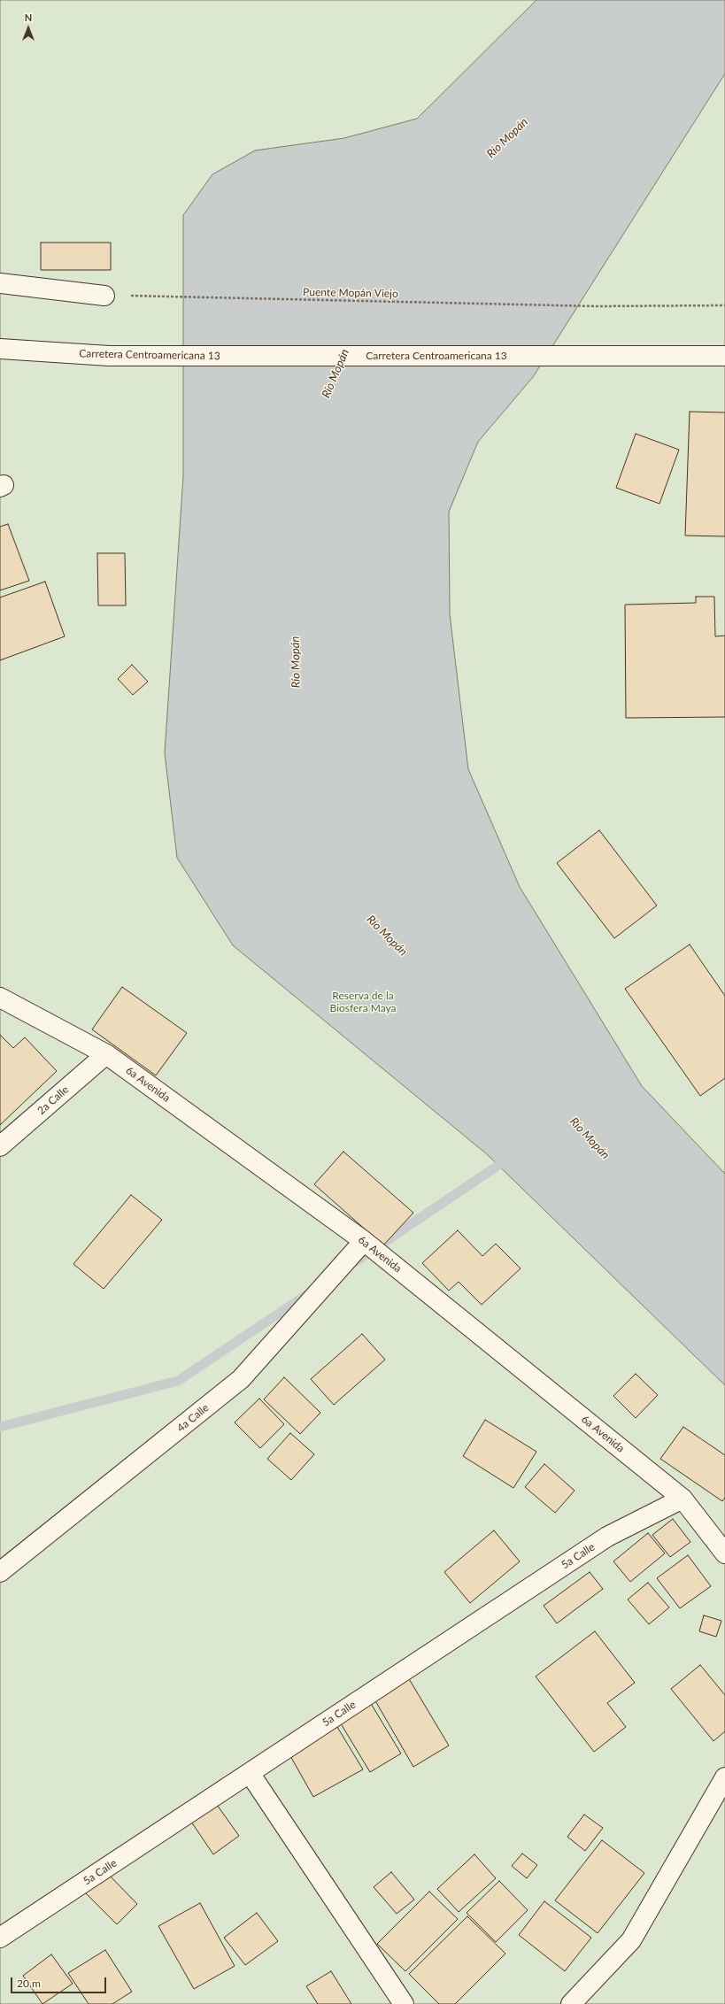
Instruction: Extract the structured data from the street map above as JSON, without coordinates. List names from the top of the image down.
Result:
{
  "streets": {
    "main road": [
      "Carretera Centroamericana 13",
      "6a Avenida",
      "2a Calle",
      "4a Calle",
      "5a Calle"
    ],
    "path": ["Puente Mopán Viejo"]
  },
  "crossings": [
    ["6a Avenida", "2a Calle"],
    ["6a Avenida", "4a Calle"],
    ["6a Avenida", "5a Calle"]
  ],
  "water": ["Río Mopán"],
  "parks": ["Reserva de la Biosfera Maya"],
  "scale_bar": "20 m",
  "north": "top"
}
